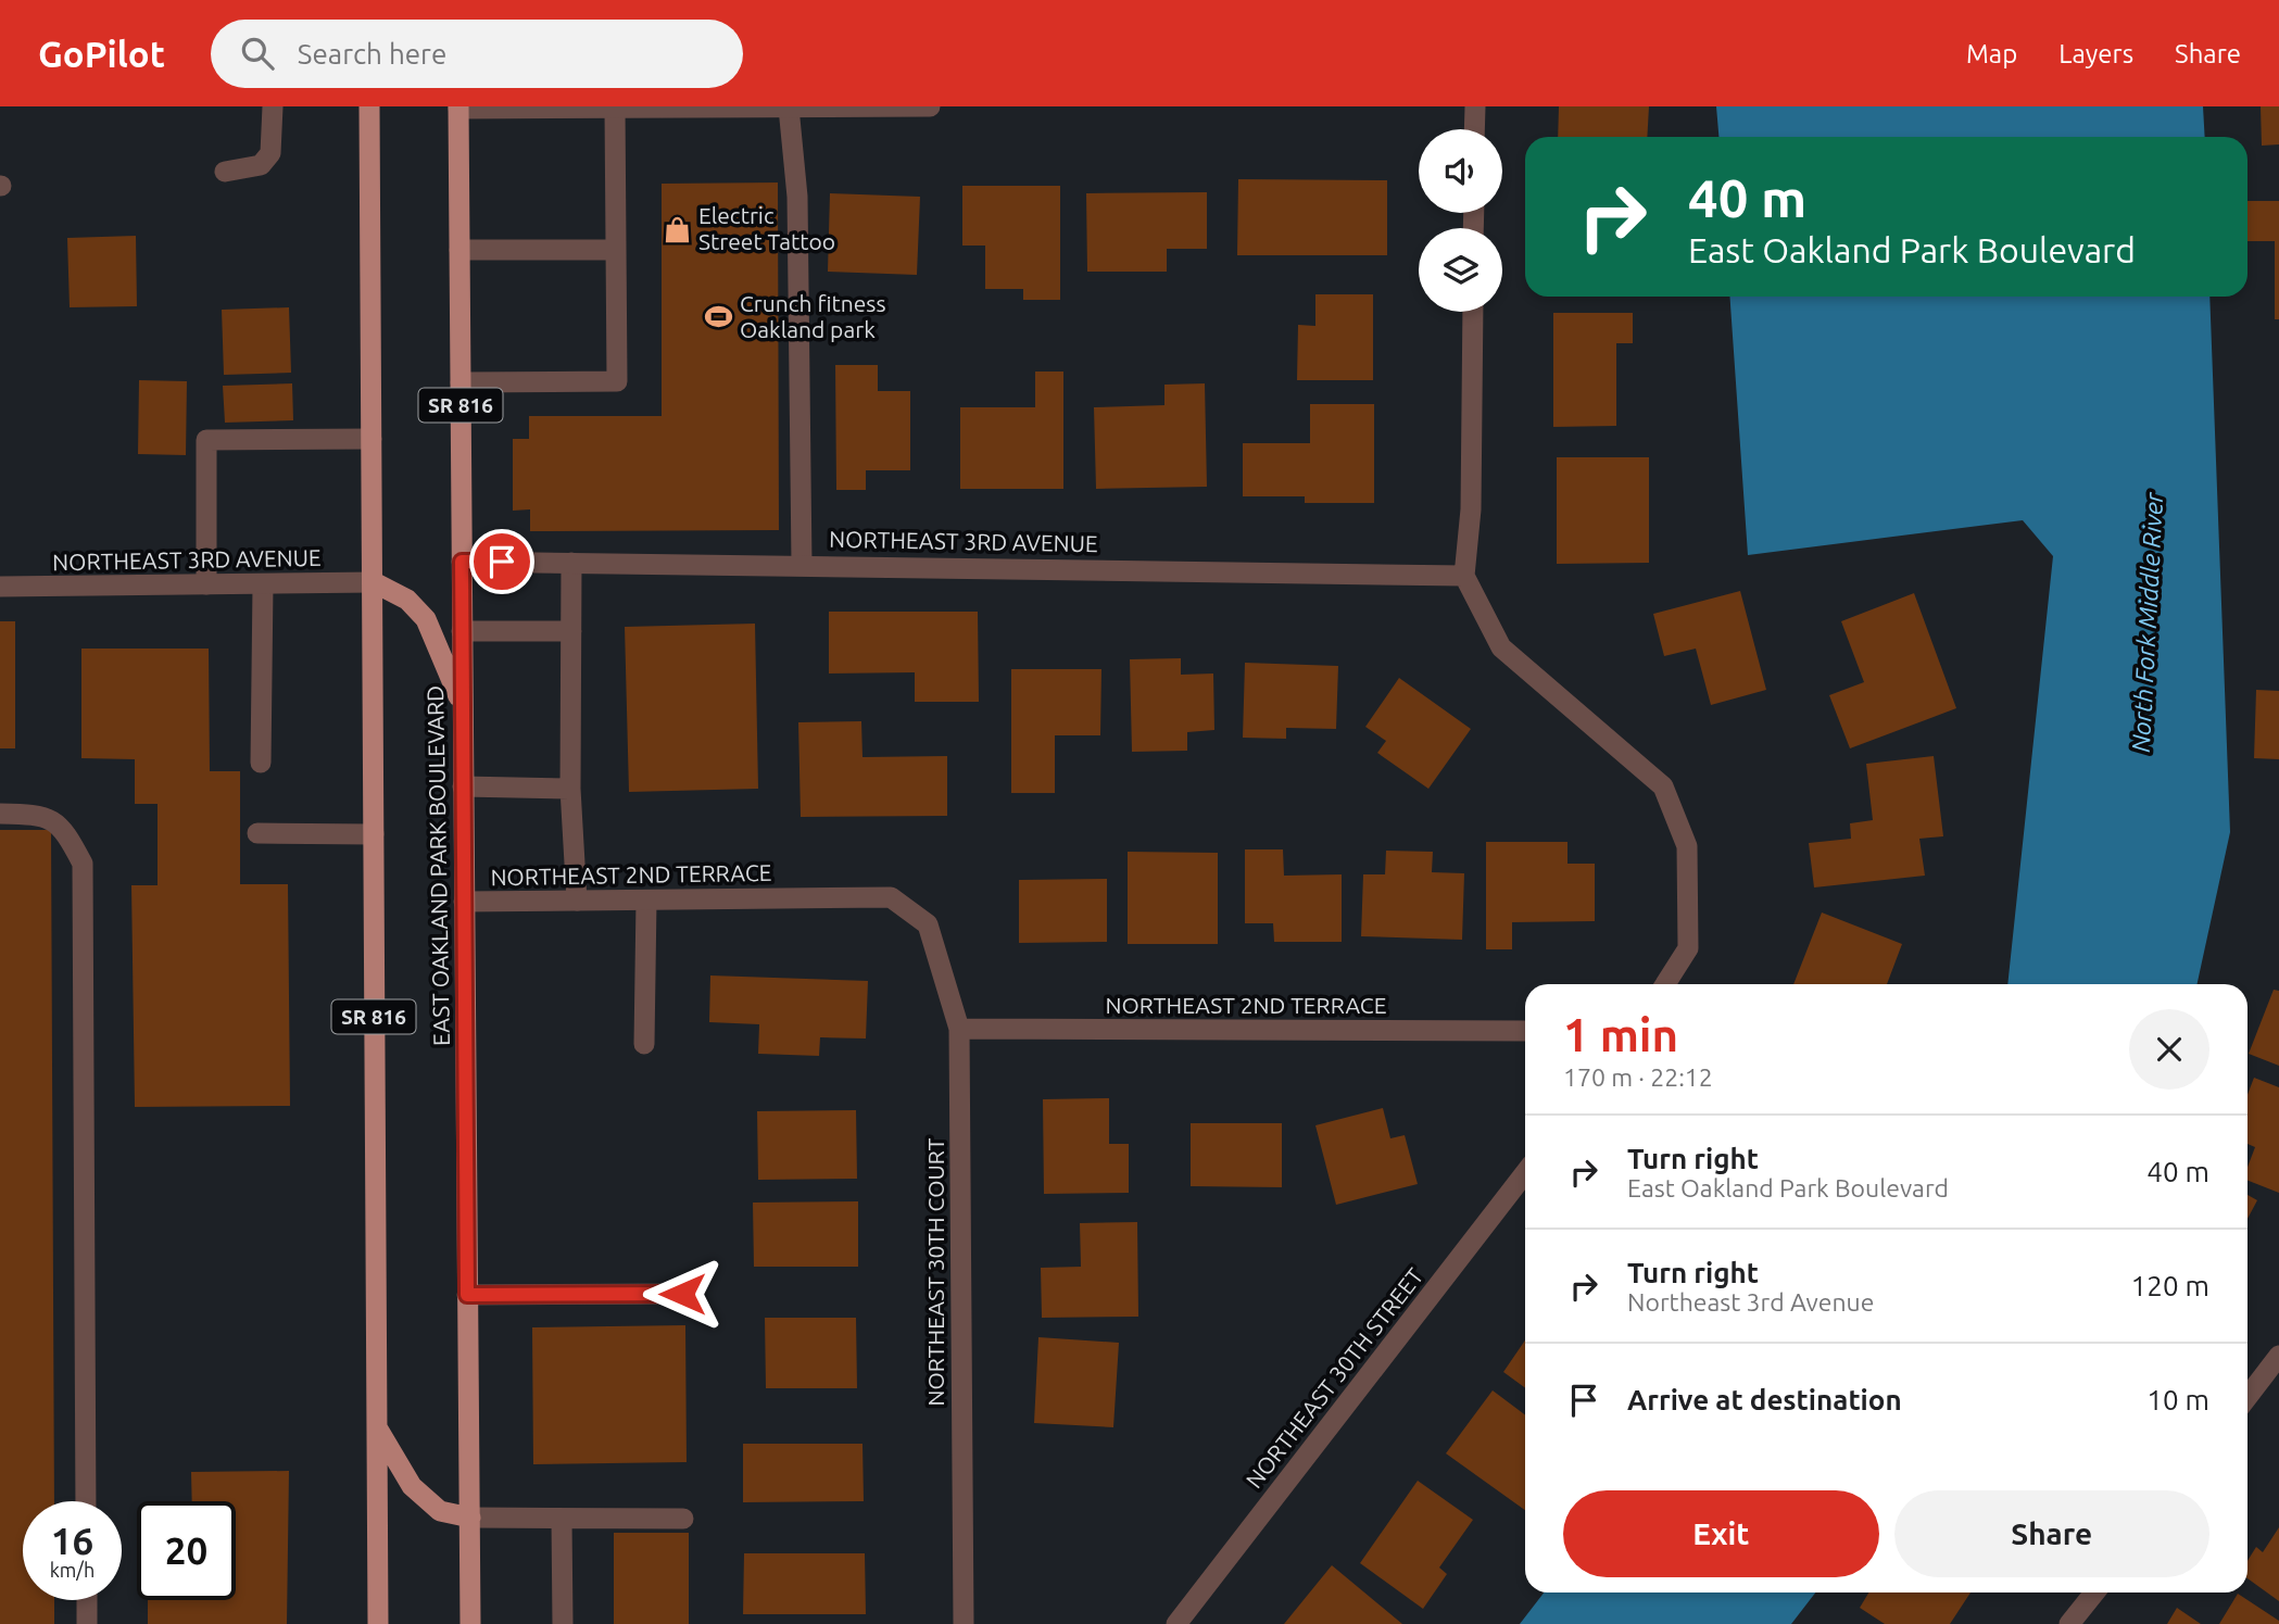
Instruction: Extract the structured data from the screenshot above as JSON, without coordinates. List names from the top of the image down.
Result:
{
  "streets": {
    "main road": ["SR 816", "EAST OAKLAND PARK BOULEVARD"],
    "street": [
      "NORTHEAST 3RD AVENUE",
      "NORTHEAST 2ND TERRACE",
      "NORTHEAST 30TH COURT",
      "NORTHEAST 30TH STREET"
    ]
  },
  "crossings": [
    ["SR 816", "NORTHEAST 3RD AVENUE"],
    ["NORTHEAST 3RD AVENUE", "EAST OAKLAND PARK BOULEVARD"],
    ["EAST OAKLAND PARK BOULEVARD", "NORTHEAST 2ND TERRACE"],
    ["NORTHEAST 2ND TERRACE", "NORTHEAST 30TH COURT"]
  ],
  "water": ["North Fork Middle River"],
  "places": {
    "shop": ["Electric Street Tattoo"],
    "sports": ["Crunch fitness Oakland park"]
  },
  "page": {
    "header": "GoPilot",
    "search": "Search here",
    "nav": ["Map", "Layers", "Share"],
    "turn": ["40 m", "East Oakland Park Boulevard"],
    "heading": ["1 min", "170 m · 22:12"],
    "list": [
      {
        "name": "Turn right",
        "note": "East Oakland Park Boulevard",
        "value": "40 m"
      },
      {
        "name": "Turn right",
        "note": "Northeast 3rd Avenue",
        "value": "120 m"
      },
      {
        "name": "Arrive at destination",
        "value": "10 m"
      }
    ],
    "buttons": ["Exit", "Share"],
    "speed": "16 km/h",
    "limit": "20"
  }
}
